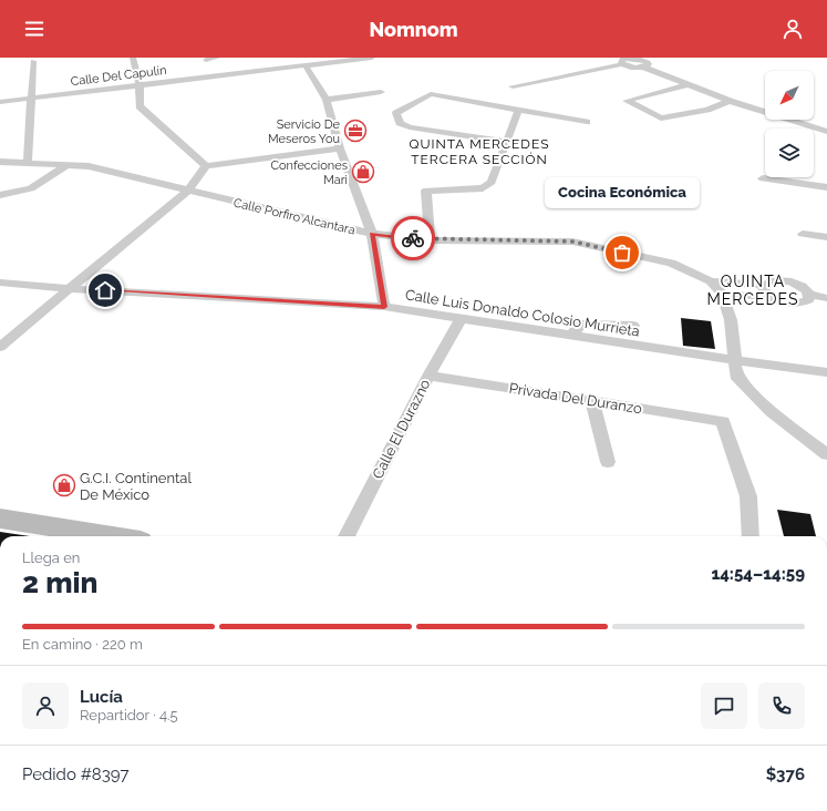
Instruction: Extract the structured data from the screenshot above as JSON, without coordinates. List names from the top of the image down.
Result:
{
  "streets": {
    "street": [
      "Calle Del Capulín",
      "Calle Porfiro Alcantara",
      "Calle Luis Donaldo Colosio Murrieta",
      "Privada Del Duranzo",
      "Calle El Durazno"
    ]
  },
  "crossings": [
    ["Calle Porfiro Alcantara", "Calle Luis Donaldo Colosio Murrieta"],
    ["Calle Luis Donaldo Colosio Murrieta", "Calle El Durazno"],
    ["Privada Del Duranzo", "Calle El Durazno"]
  ],
  "districts": ["QUINTA MERCEDES TERCERA SECCIÓN", "QUINTA MERCEDES"],
  "places": {
    "office": ["Servicio De Meseros You"],
    "shop": ["Confecciones Mari", "G.C.I. Continental De México"],
    "other": ["Cocina Económica"]
  },
  "north": "bottom left",
  "page": {
    "header": "Nomnom",
    "bubble": "Cocina Económica",
    "heading": ["2 min", "Llega en", "14:54–14:59"],
    "panel": [
      "Lucía",
      "Repartidor · 4.5",
      "Pedido #8397",
      "$376"
    ],
    "bar": "En camino · 220 m"
  }
}
